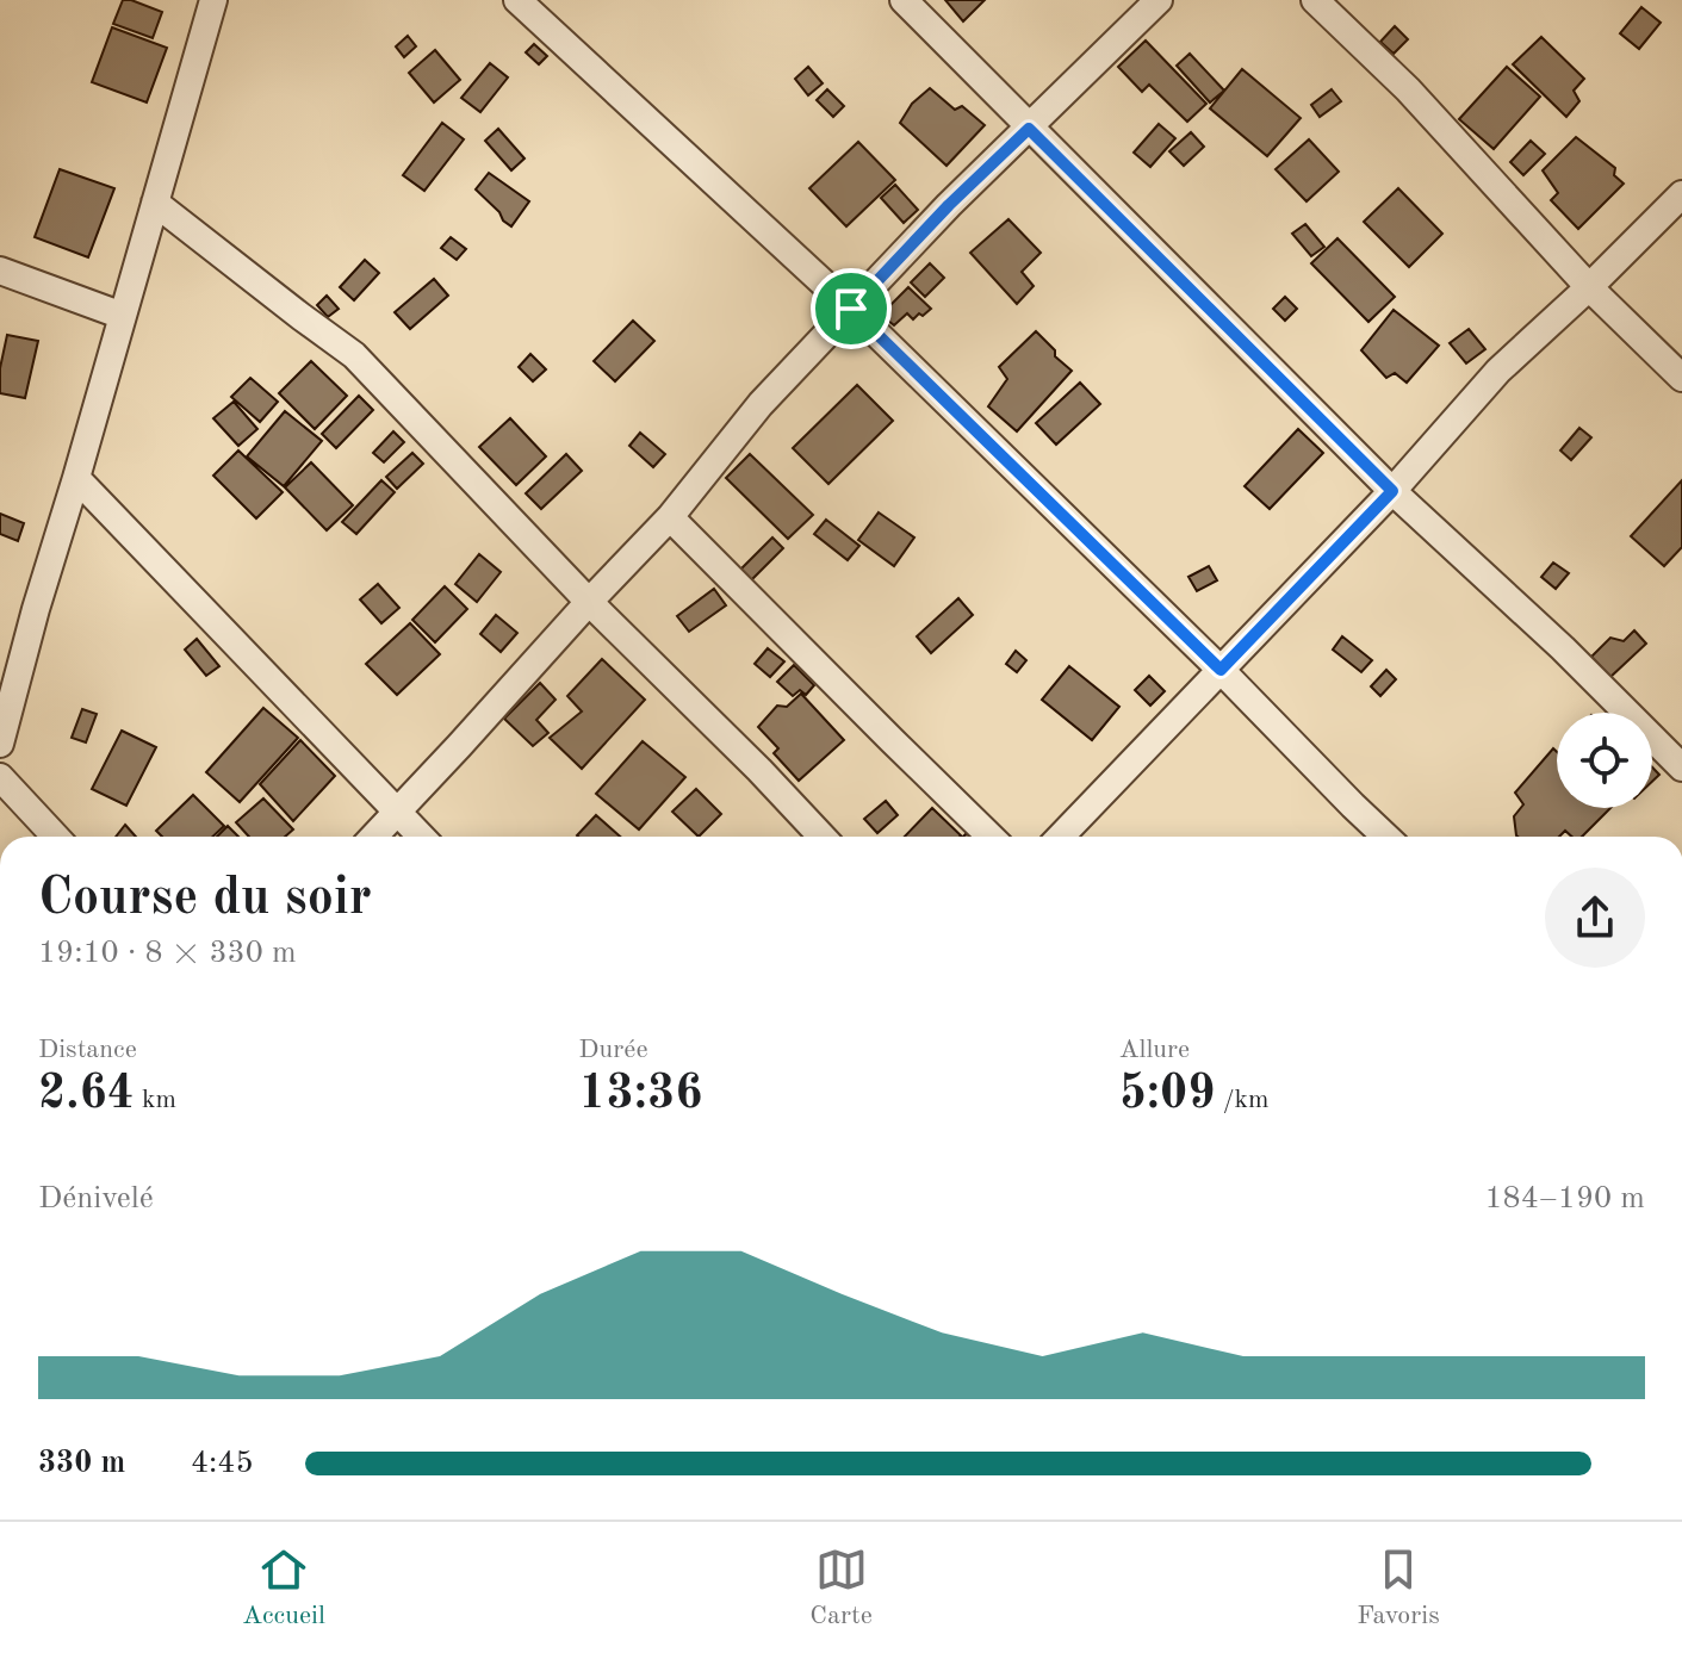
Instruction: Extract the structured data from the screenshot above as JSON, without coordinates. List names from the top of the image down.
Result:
{
  "page": {
    "heading": ["Course du soir", "19:10 · 8 × 330 m"],
    "stats": [
      ["Distance", "2.64 km"],
      ["Durée", "13:36"],
      ["Allure", "5:09 /km"]
    ],
    "chart": ["Dénivelé", "184–190 m"],
    "list": [
      {
        "name": "330 m",
        "note": "4:45"
      }
    ],
    "tabs": ["Accueil", "Carte", "Favoris"]
  }
}
